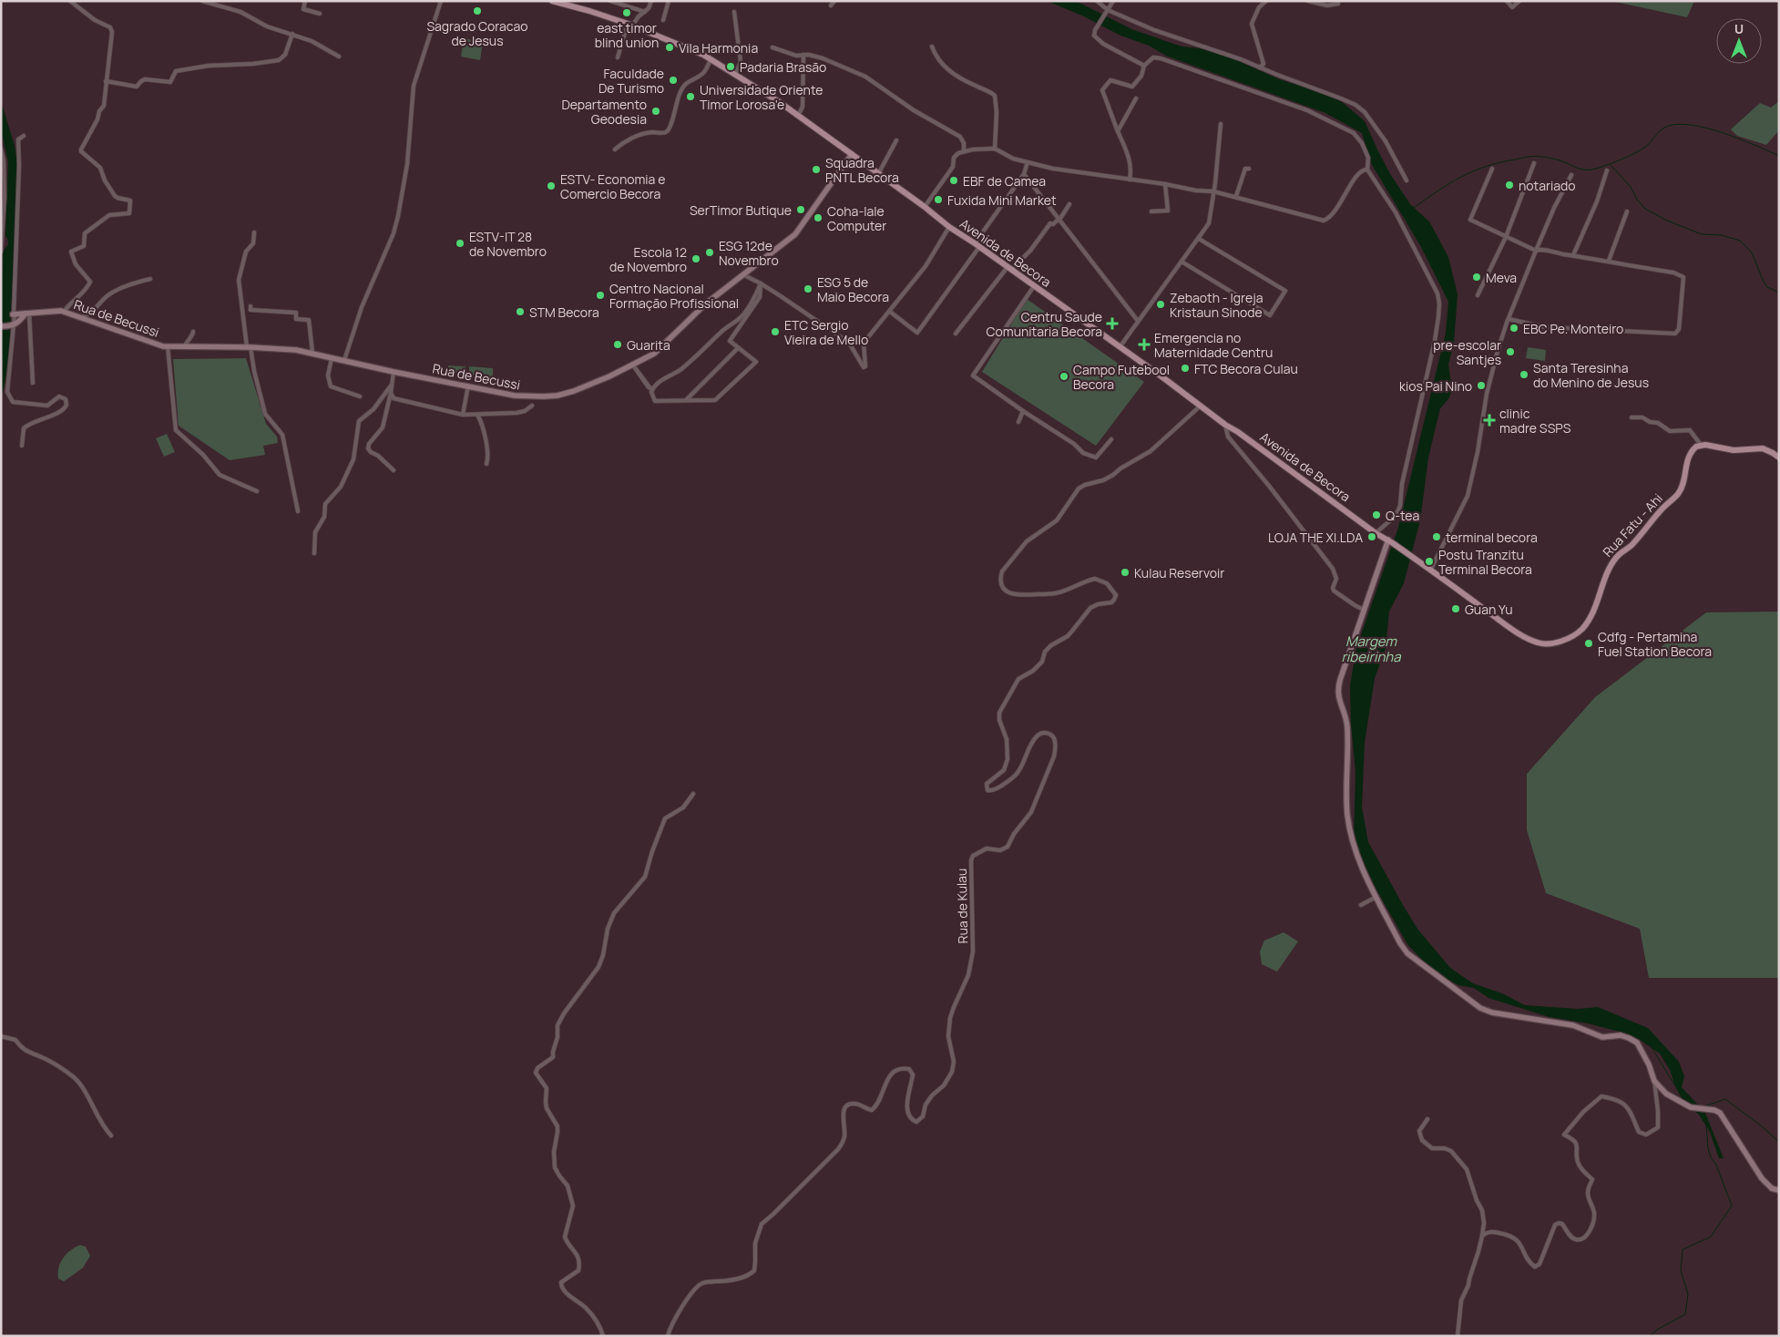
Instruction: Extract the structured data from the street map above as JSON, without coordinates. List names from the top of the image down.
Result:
{
  "streets": {
    "main road": ["Avenida de Becora", "Rua Fatu - Ahi"],
    "street": ["Rua de Becussi", "Rua de Kulau"]
  },
  "crossings": [
    ["Avenida de Becora", "Rua de Becussi"],
    ["Avenida de Becora", "Rua Fatu - Ahi"],
    ["Avenida de Becora", "Rua de Kulau"]
  ],
  "water": ["Margem ribeirinha"],
  "places": {
    "other": [
      "Sagrado Coracao de Jesus",
      "east timor blind union",
      "Vila Harmonia",
      "Padaria Brasão",
      "Faculdade De Turismo",
      "Universidade Oriente Timor Lorosa'e",
      "Departamento Geodesia",
      "Squadra PNTL Becora",
      "EBF de Camea",
      "notariado",
      "ESTV- Economia e Comercio Becora",
      "Fuxida Mini Market",
      "SerTimor Butique",
      "Coha-lale Computer",
      "ESTV-IT 28 de Novembro",
      "ESG 12de Novembro",
      "Escola 12 de Novembro",
      "Meva",
      "ESG 5 de Maio Becora",
      "Centro Nacional Formação Profissional",
      "Zebaoth - Igreja Kristaun Sinode",
      "STM Becora",
      "EBC Pe. Monteiro",
      "ETC Sergio Vieira de Mello",
      "Guarita",
      "pre-escolar Santjes",
      "FTC Becora Culau",
      "Santa Teresinha do Menino de Jesus",
      "Campo Futebool Becora",
      "kios Pai Nino",
      "Q-tea",
      "LOJA THE XI.LDA",
      "terminal becora",
      "Postu Tranzitu Terminal Becora",
      "Kulau Reservoir",
      "Guan Yu",
      "Cdfg - Pertamina Fuel Station Becora"
    ],
    "health": ["Centru Saude Comunitaria Becora", "Emergencia no Maternidade Centru", "clinic madre SSPS"]
  },
  "north": "top"
}
